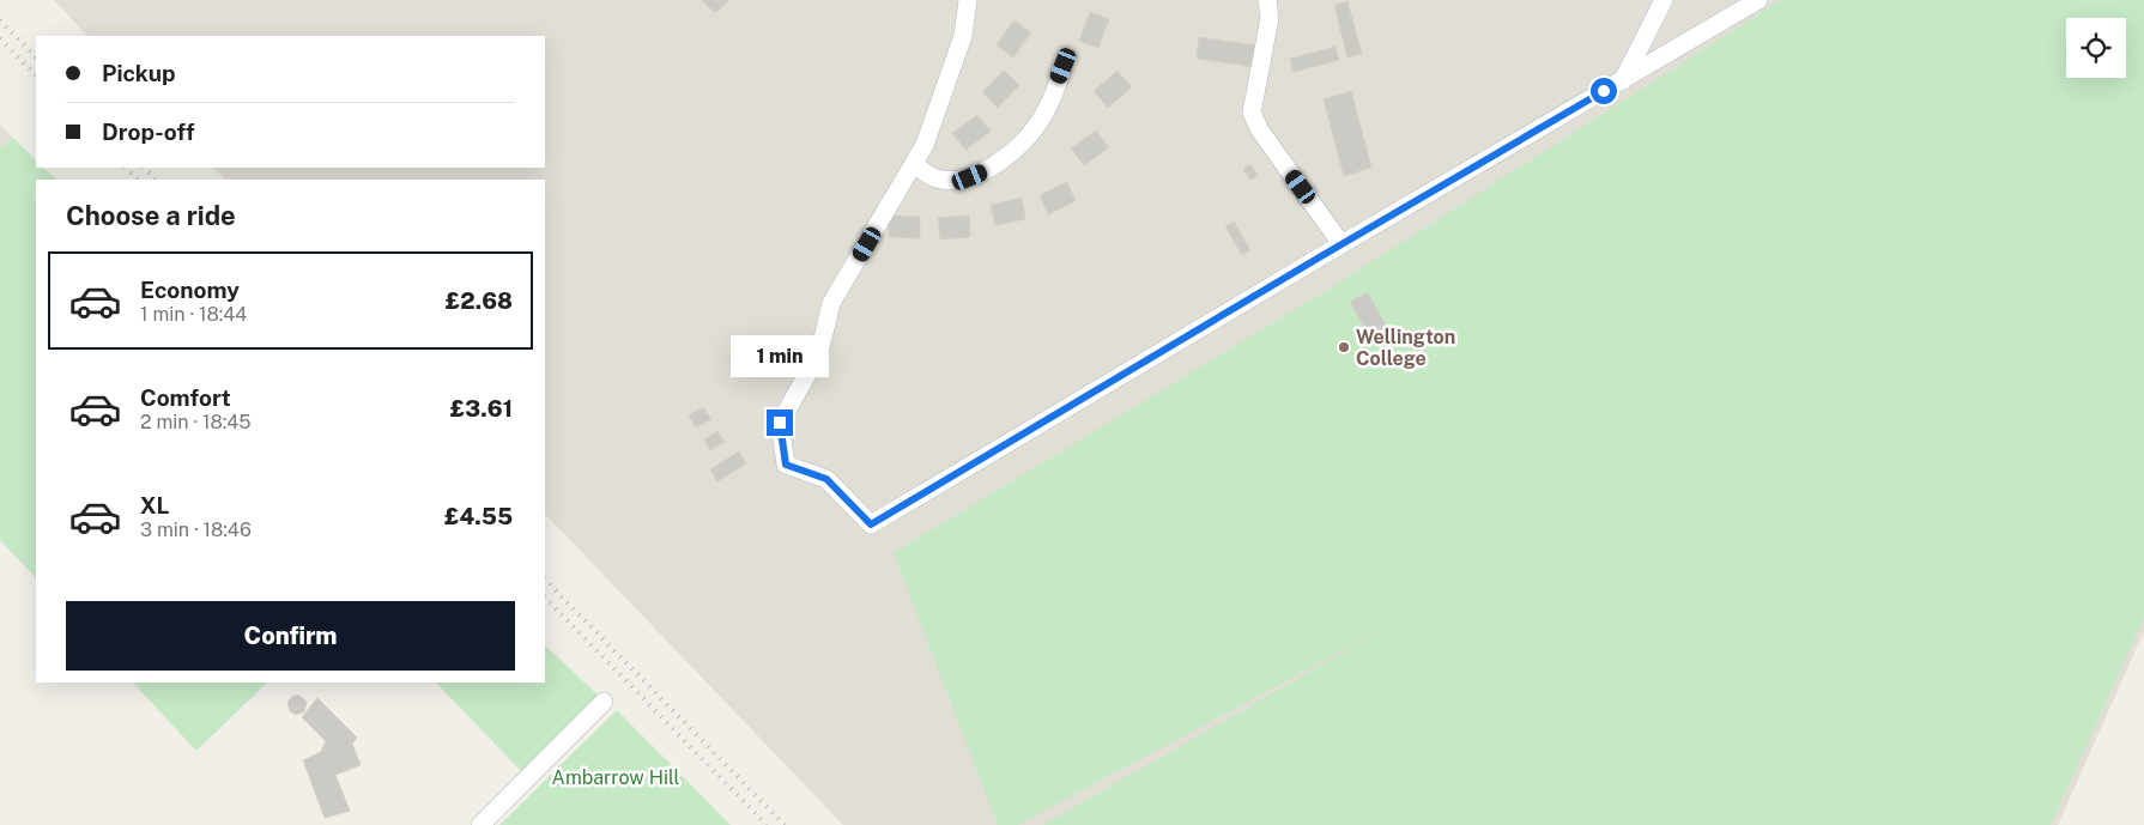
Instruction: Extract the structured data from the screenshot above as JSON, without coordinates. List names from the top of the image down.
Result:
{
  "parks": ["Ambarrow Hill"],
  "places": ["Wellington College"],
  "page": {
    "banner": ["Pickup", "Drop-off"],
    "heading": "Choose a ride",
    "list": [
      {
        "name": "Economy",
        "note": "1 min · 18:44",
        "value": "£2.68"
      },
      {
        "name": "Comfort",
        "note": "2 min · 18:45",
        "value": "£3.61"
      },
      {
        "name": "XL",
        "note": "3 min · 18:46",
        "value": "£4.55"
      }
    ],
    "bubble": "1 min",
    "buttons": "Confirm"
  }
}
